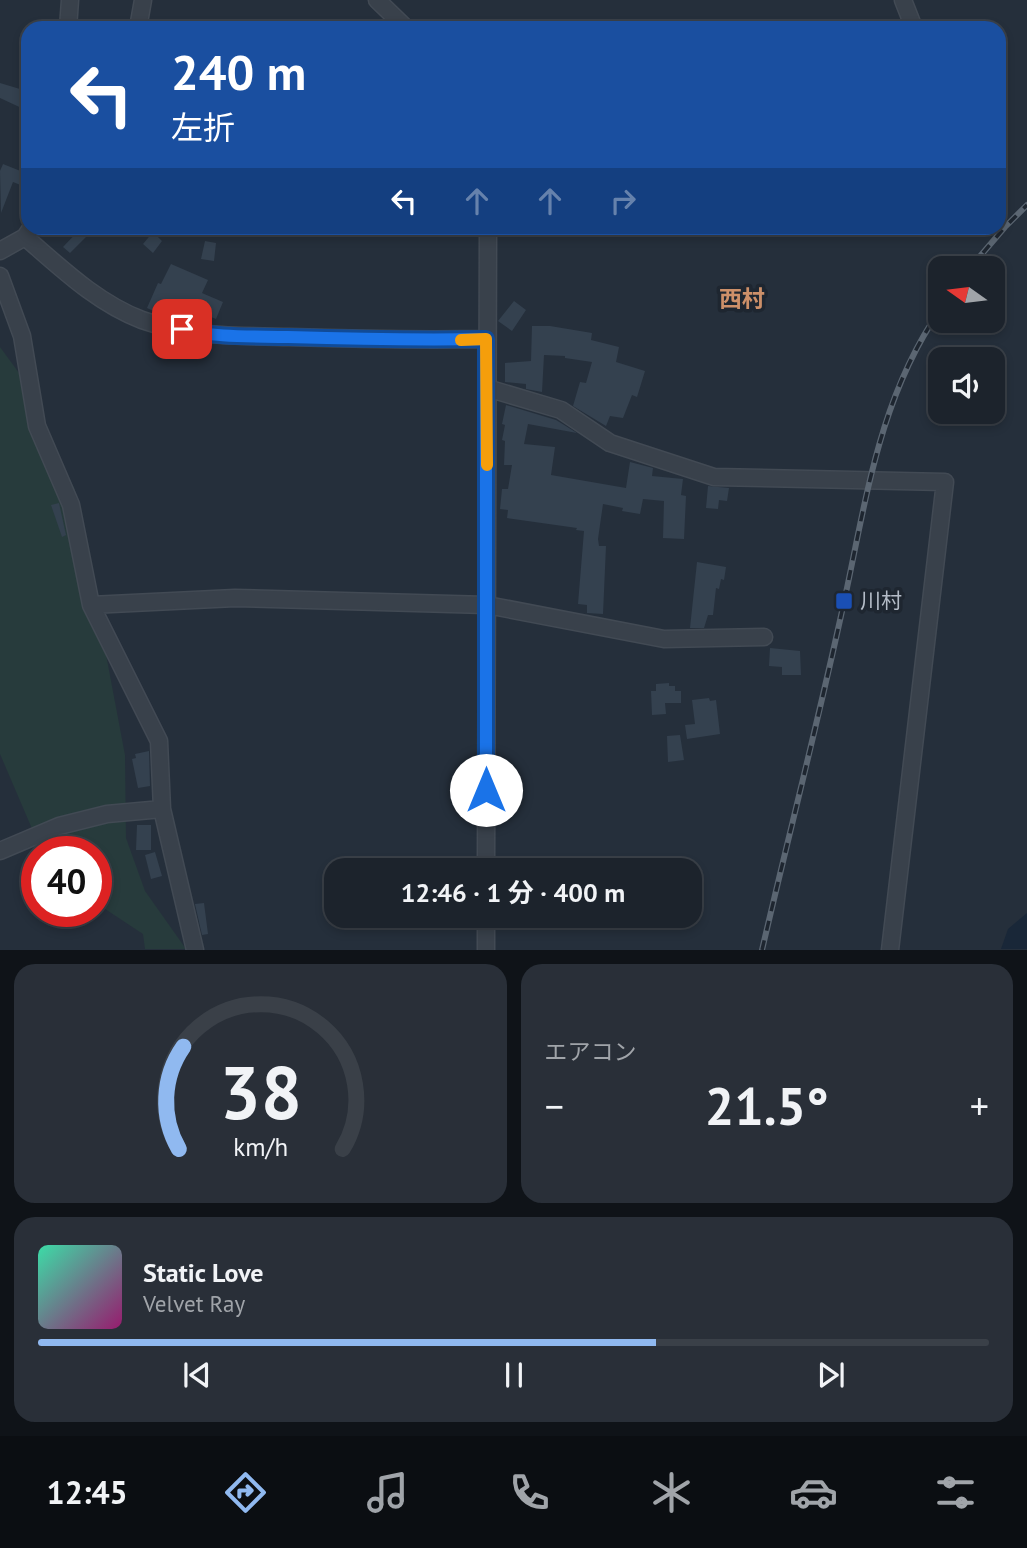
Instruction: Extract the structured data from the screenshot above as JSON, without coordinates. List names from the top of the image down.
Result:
{
  "districts": ["西村"],
  "places": {
    "transit": ["川村"]
  },
  "north": "left",
  "page": {
    "turn": ["240 m", "左折"],
    "limit": "40",
    "trip": "12:46 · 1 分 · 400 m",
    "tile": "エアコン",
    "heat": ["−", "21.5°", "+"],
    "song": ["Static Love", "Velvet Ray"],
    "tabs": "12:45",
    "gauge": ["38", "km/h"]
  }
}
